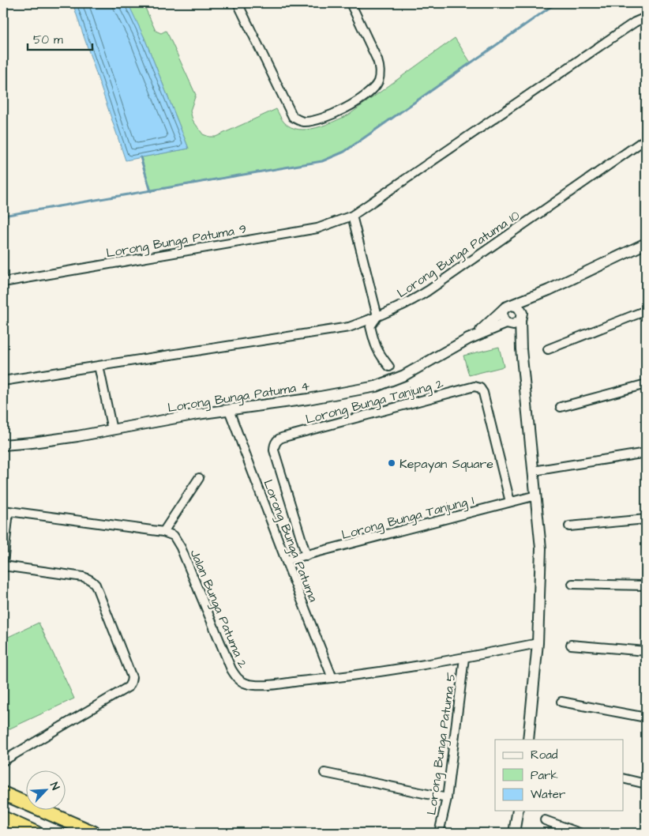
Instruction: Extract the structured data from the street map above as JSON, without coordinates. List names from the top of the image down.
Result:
{
  "streets": {
    "street": [
      "Lorong Bunga Patuma 9",
      "Lorong Bunga Patuma 10",
      "Lorong Bunga Patuma 4",
      "Lorong Bunga Tanjung 2",
      "Lorong Bunga Tanjung 1",
      "Lorong Bunga Patuma",
      "Jalan Bunga Patuma 2",
      "Lorong Bunga Patuma 5"
    ]
  },
  "crossings": [
    ["Lorong Bunga Patuma 4", "Lorong Bunga Patuma"],
    ["Lorong Bunga Tanjung 2", "Lorong Bunga Tanjung 1"],
    ["Lorong Bunga Tanjung 1", "Lorong Bunga Patuma"],
    ["Lorong Bunga Patuma", "Jalan Bunga Patuma 2"],
    ["Jalan Bunga Patuma 2", "Lorong Bunga Patuma 5"]
  ],
  "places": ["Kepayan Square"],
  "legend": ["Road", "Park", "Water"],
  "scale_bar": "50 m",
  "north": "top right"
}
